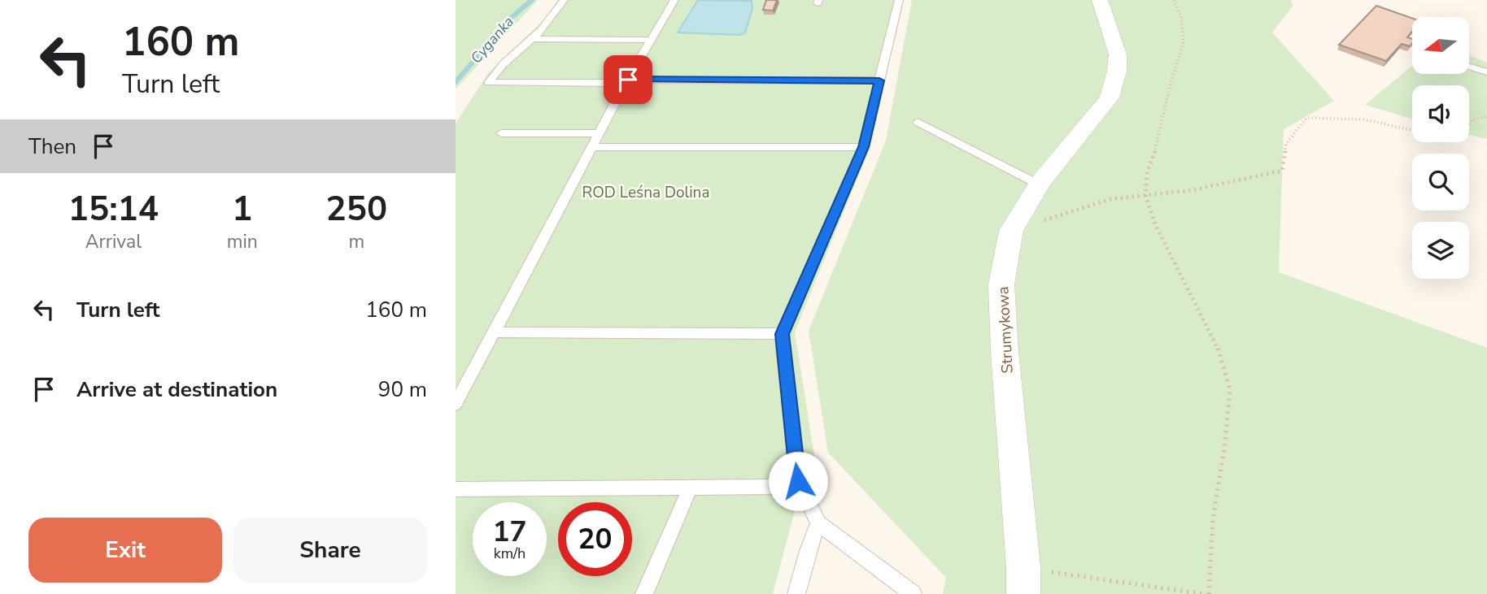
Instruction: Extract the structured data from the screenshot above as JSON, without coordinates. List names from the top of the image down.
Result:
{
  "streets": {
    "street": ["Strumykowa"]
  },
  "water": ["Cyganka"],
  "parks": ["ROD Leśna Dolina"],
  "north": "left",
  "page": {
    "turn": ["160 m", "Turn left"],
    "then": "Then",
    "eta": [
      "15:14",
      "Arrival",
      "1",
      "min",
      "250",
      "m"
    ],
    "list": [
      {
        "name": "Turn left",
        "value": "160 m"
      },
      {
        "name": "Arrive at destination",
        "value": "90 m"
      }
    ],
    "speed": "17 km/h",
    "limit": "20",
    "buttons": ["Exit", "Share"]
  }
}
